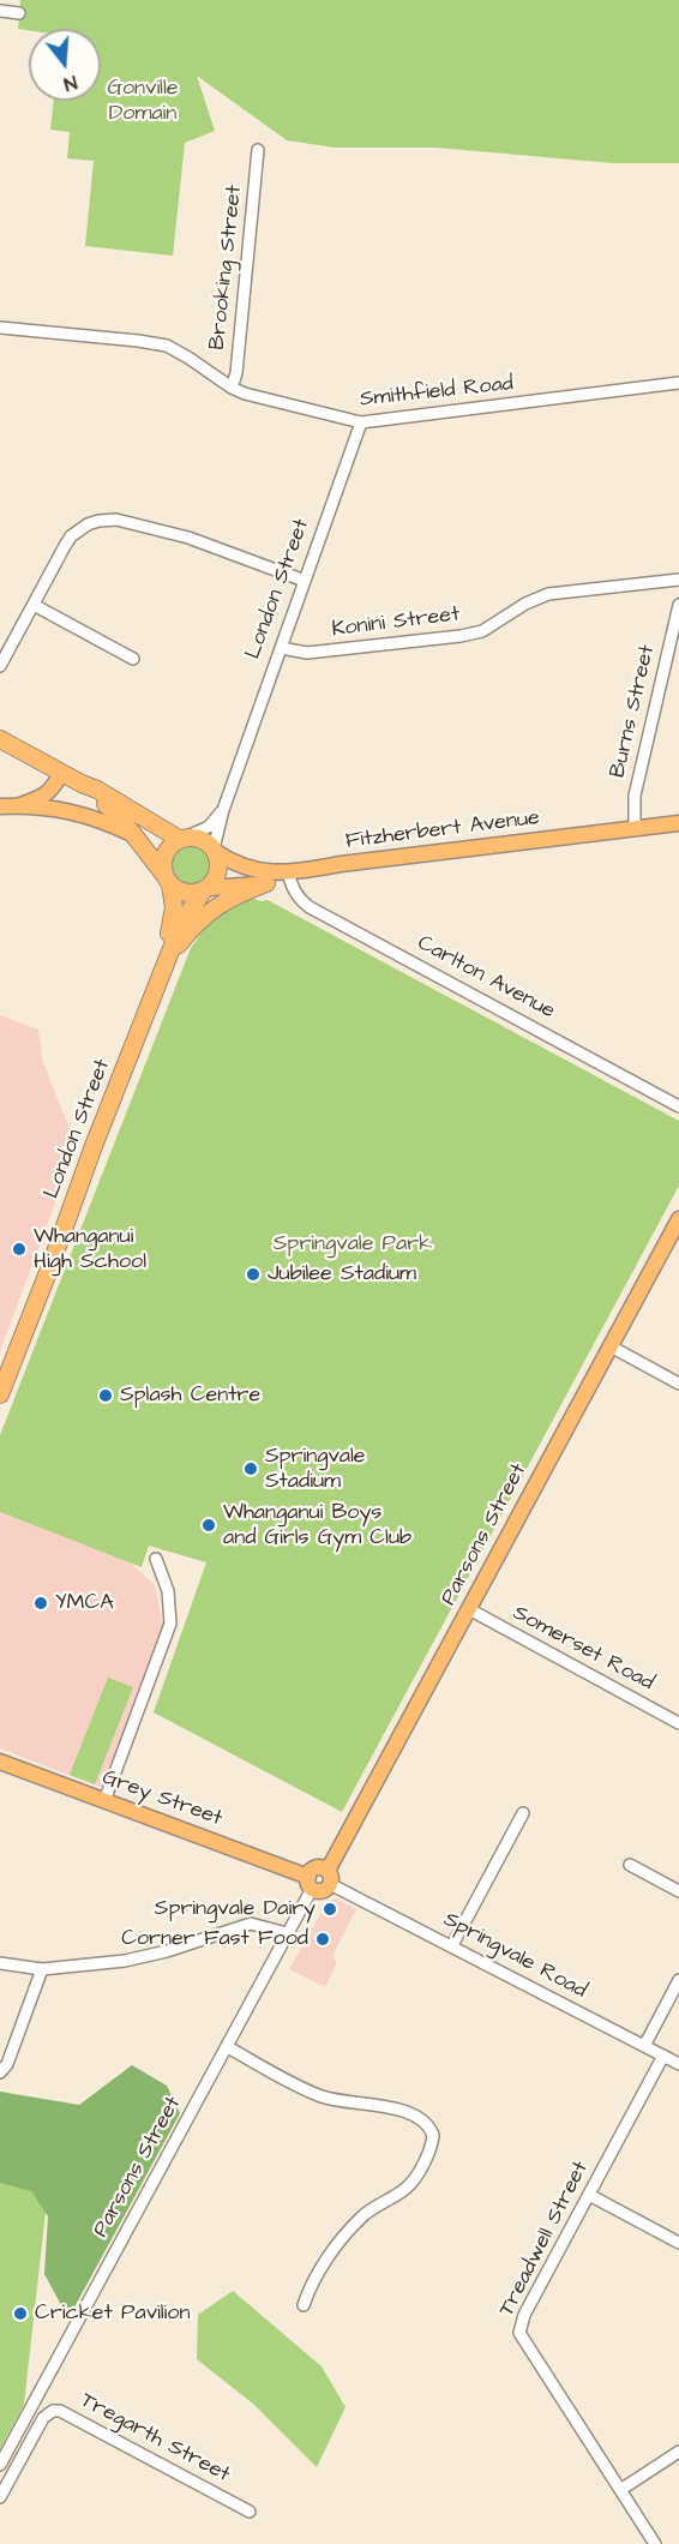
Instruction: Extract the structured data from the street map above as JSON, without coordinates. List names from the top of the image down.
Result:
{
  "streets": {
    "highway": ["London Street"],
    "main road": ["Fitzherbert Avenue", "Parsons Street", "Grey Street"],
    "street": [
      "Brooking Street",
      "Smithfield Road",
      "Konini Street",
      "Burns Street",
      "Carlton Avenue",
      "Somerset Road",
      "Springvale Road",
      "Treadwell Street",
      "Tregarth Street"
    ]
  },
  "crossings": [
    ["Brooking Street", "Smithfield Road"],
    ["Smithfield Road", "London Street"],
    ["London Street", "Konini Street"],
    ["London Street", "Fitzherbert Avenue"],
    ["Burns Street", "Fitzherbert Avenue"],
    ["Fitzherbert Avenue", "Carlton Avenue"],
    ["Parsons Street", "Somerset Road"],
    ["Parsons Street", "Grey Street"],
    ["Parsons Street", "Springvale Road"],
    ["Springvale Road", "Treadwell Street"]
  ],
  "parks": ["Gonville Domain", "Springvale Park"],
  "places": [
    "Whanganui High School",
    "Jubilee Stadium",
    "Splash Centre",
    "Springvale Stadium",
    "Whanganui Boys and Girls Gym Club",
    "YMCA",
    "Springvale Dairy",
    "Corner Fast Food",
    "Cricket Pavilion"
  ],
  "north": "bottom"
}
